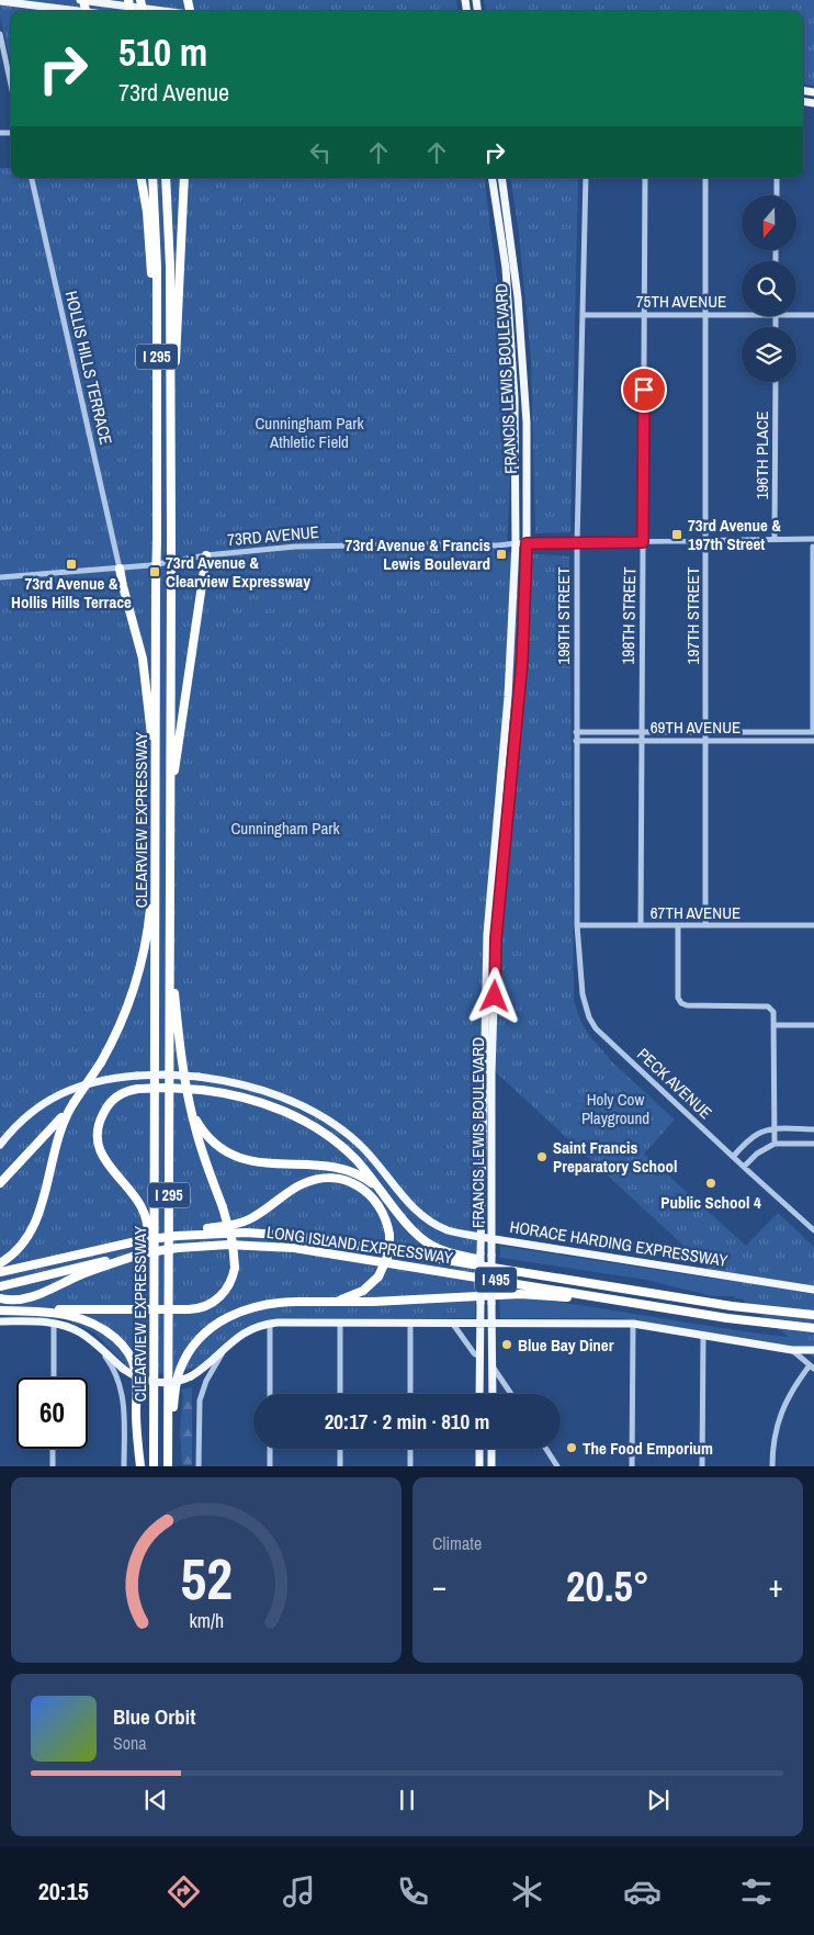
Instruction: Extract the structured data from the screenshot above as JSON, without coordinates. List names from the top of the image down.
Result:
{
  "streets": {
    "highway": [
      "I 295",
      "CLEARVIEW EXPRESSWAY",
      "LONG ISLAND EXPRESSWAY",
      "I 495"
    ],
    "main road": ["FRANCIS LEWIS BOULEVARD", "HORACE HARDING EXPRESSWAY"],
    "street": [
      "75TH AVENUE",
      "HOLLIS HILLS TERRACE",
      "196TH PLACE",
      "73RD AVENUE",
      "199TH STREET",
      "198TH STREET",
      "197TH STREET",
      "69TH AVENUE",
      "67TH AVENUE",
      "PECK AVENUE"
    ]
  },
  "crossings": [
    ["75TH AVENUE", "199TH STREET"],
    ["75TH AVENUE", "198TH STREET"],
    ["75TH AVENUE", "197TH STREET"],
    ["HOLLIS HILLS TERRACE", "73RD AVENUE"],
    ["FRANCIS LEWIS BOULEVARD", "73RD AVENUE"],
    ["FRANCIS LEWIS BOULEVARD", "HORACE HARDING EXPRESSWAY"],
    ["196TH PLACE", "73RD AVENUE"],
    ["73RD AVENUE", "199TH STREET"],
    ["73RD AVENUE", "198TH STREET"],
    ["73RD AVENUE", "197TH STREET"],
    ["199TH STREET", "69TH AVENUE"],
    ["199TH STREET", "67TH AVENUE"],
    ["199TH STREET", "PECK AVENUE"],
    ["198TH STREET", "69TH AVENUE"],
    ["198TH STREET", "67TH AVENUE"],
    ["197TH STREET", "69TH AVENUE"],
    ["197TH STREET", "67TH AVENUE"],
    ["67TH AVENUE", "PECK AVENUE"]
  ],
  "parks": ["Cunningham Park Athletic Field", "Cunningham Park", "Holy Cow Playground"],
  "places": {
    "transit": [
      "73rd Avenue & 197th Street",
      "73rd Avenue & Francis Lewis Boulevard",
      "73rd Avenue & Hollis Hills Terrace",
      "73rd Avenue & Clearview Expressway"
    ],
    "other": [
      "Saint Francis Preparatory School",
      "Public School 4",
      "Blue Bay Diner",
      "The Food Emporium"
    ]
  },
  "north": "bottom",
  "page": {
    "turn": ["510 m", "73rd Avenue"],
    "limit": "60",
    "trip": "20:17 · 2 min · 810 m",
    "tile": "Climate",
    "heat": ["−", "20.5°", "+"],
    "song": ["Blue Orbit", "Sona"],
    "tabs": "20:15",
    "gauge": ["52", "km/h"]
  }
}
